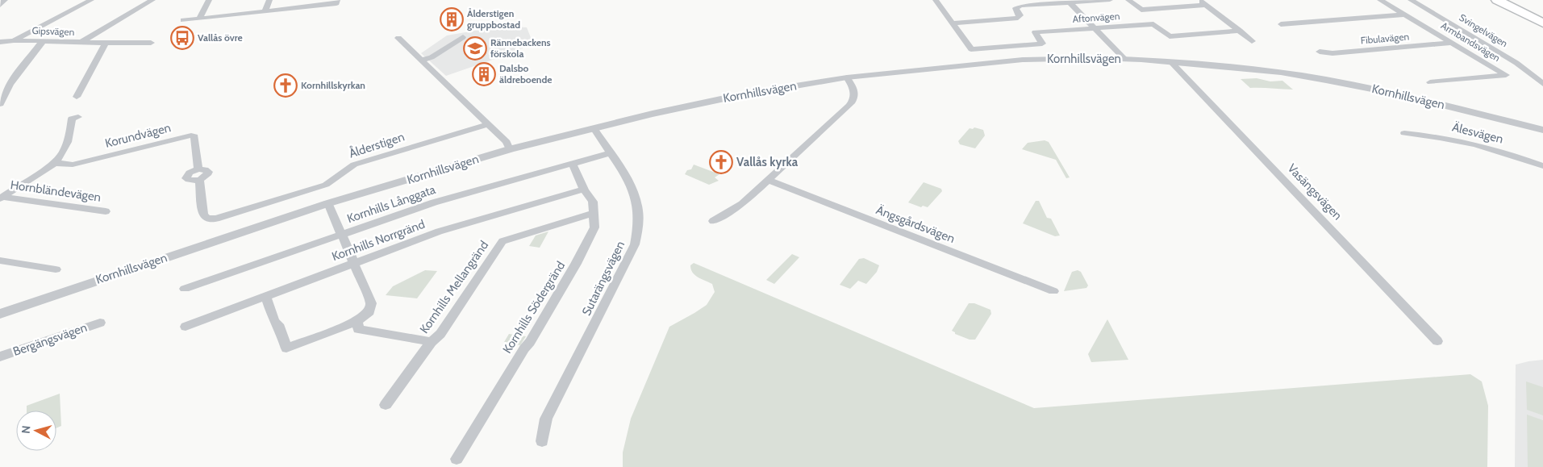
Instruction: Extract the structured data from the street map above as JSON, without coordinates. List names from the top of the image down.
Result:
{
  "streets": {
    "street": [
      "Aftonvägen",
      "Svingelvägen",
      "Gipsvägen",
      "Fibulavägen",
      "Armbandsvägen",
      "Kornhillsvägen",
      "Älesvägen",
      "Korundvägen",
      "Ålderstigen",
      "Hornbländevägen",
      "Vasängsvägen",
      "Kornhills Långgata",
      "Ängsgårdsvägen",
      "Kornhills Norrgränd",
      "Sutarängsvägen",
      "Kornhills Mellangränd",
      "Kornhills Södergränd",
      "Bergängsvägen"
    ]
  },
  "crossings": [
    ["Svingelvägen", "Fibulavägen"],
    ["Fibulavägen", "Armbandsvägen"],
    ["Kornhillsvägen", "Vasängsvägen"],
    ["Kornhillsvägen", "Sutarängsvägen"],
    ["Korundvägen", "Ålderstigen"],
    ["Kornhills Långgata", "Sutarängsvägen"],
    ["Kornhills Långgata", "Kornhills Södergränd"],
    ["Kornhills Norrgränd", "Kornhills Södergränd"],
    ["Kornhills Mellangränd", "Kornhills Södergränd"]
  ],
  "places": {
    "building": ["Ålderstigen gruppbostad", "Dalsbo äldreboende"],
    "bus stop": ["Vallås övre"],
    "school or university": ["Rännebackens förskola"],
    "church": ["Kornhillskyrkan", "Vallås kyrka"]
  },
  "north": "left"
}
